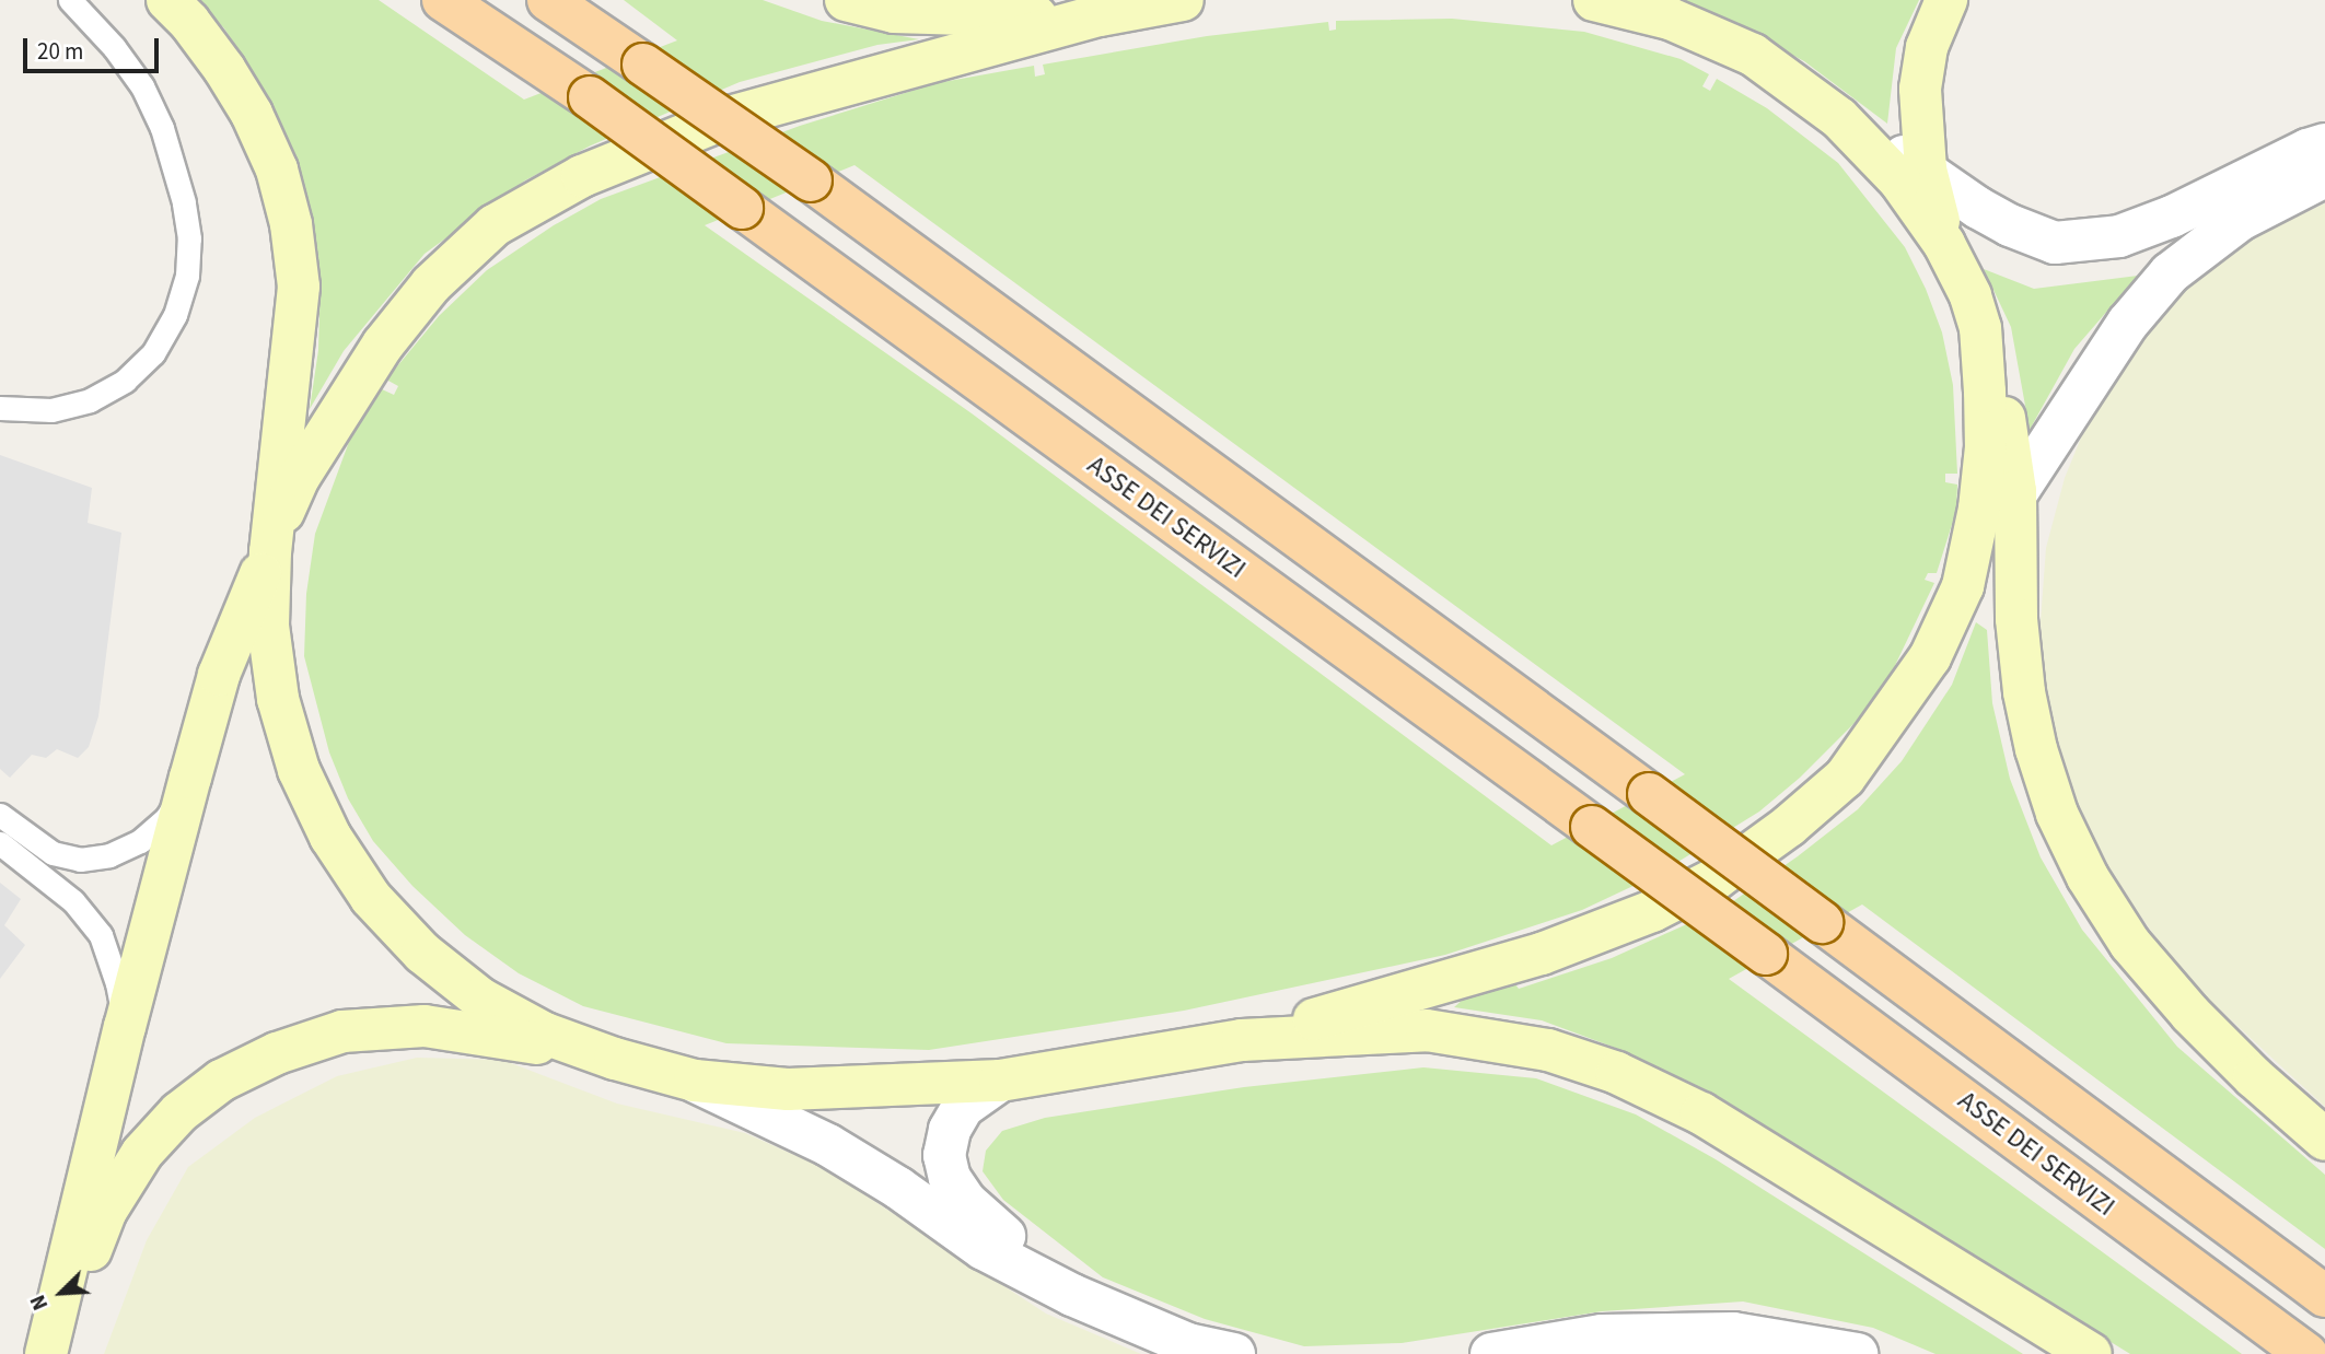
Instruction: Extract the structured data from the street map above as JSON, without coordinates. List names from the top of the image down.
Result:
{
  "streets": {
    "main road": ["ASSE DEI SERVIZI"]
  },
  "scale_bar": "20 m",
  "north": "bottom left"
}
